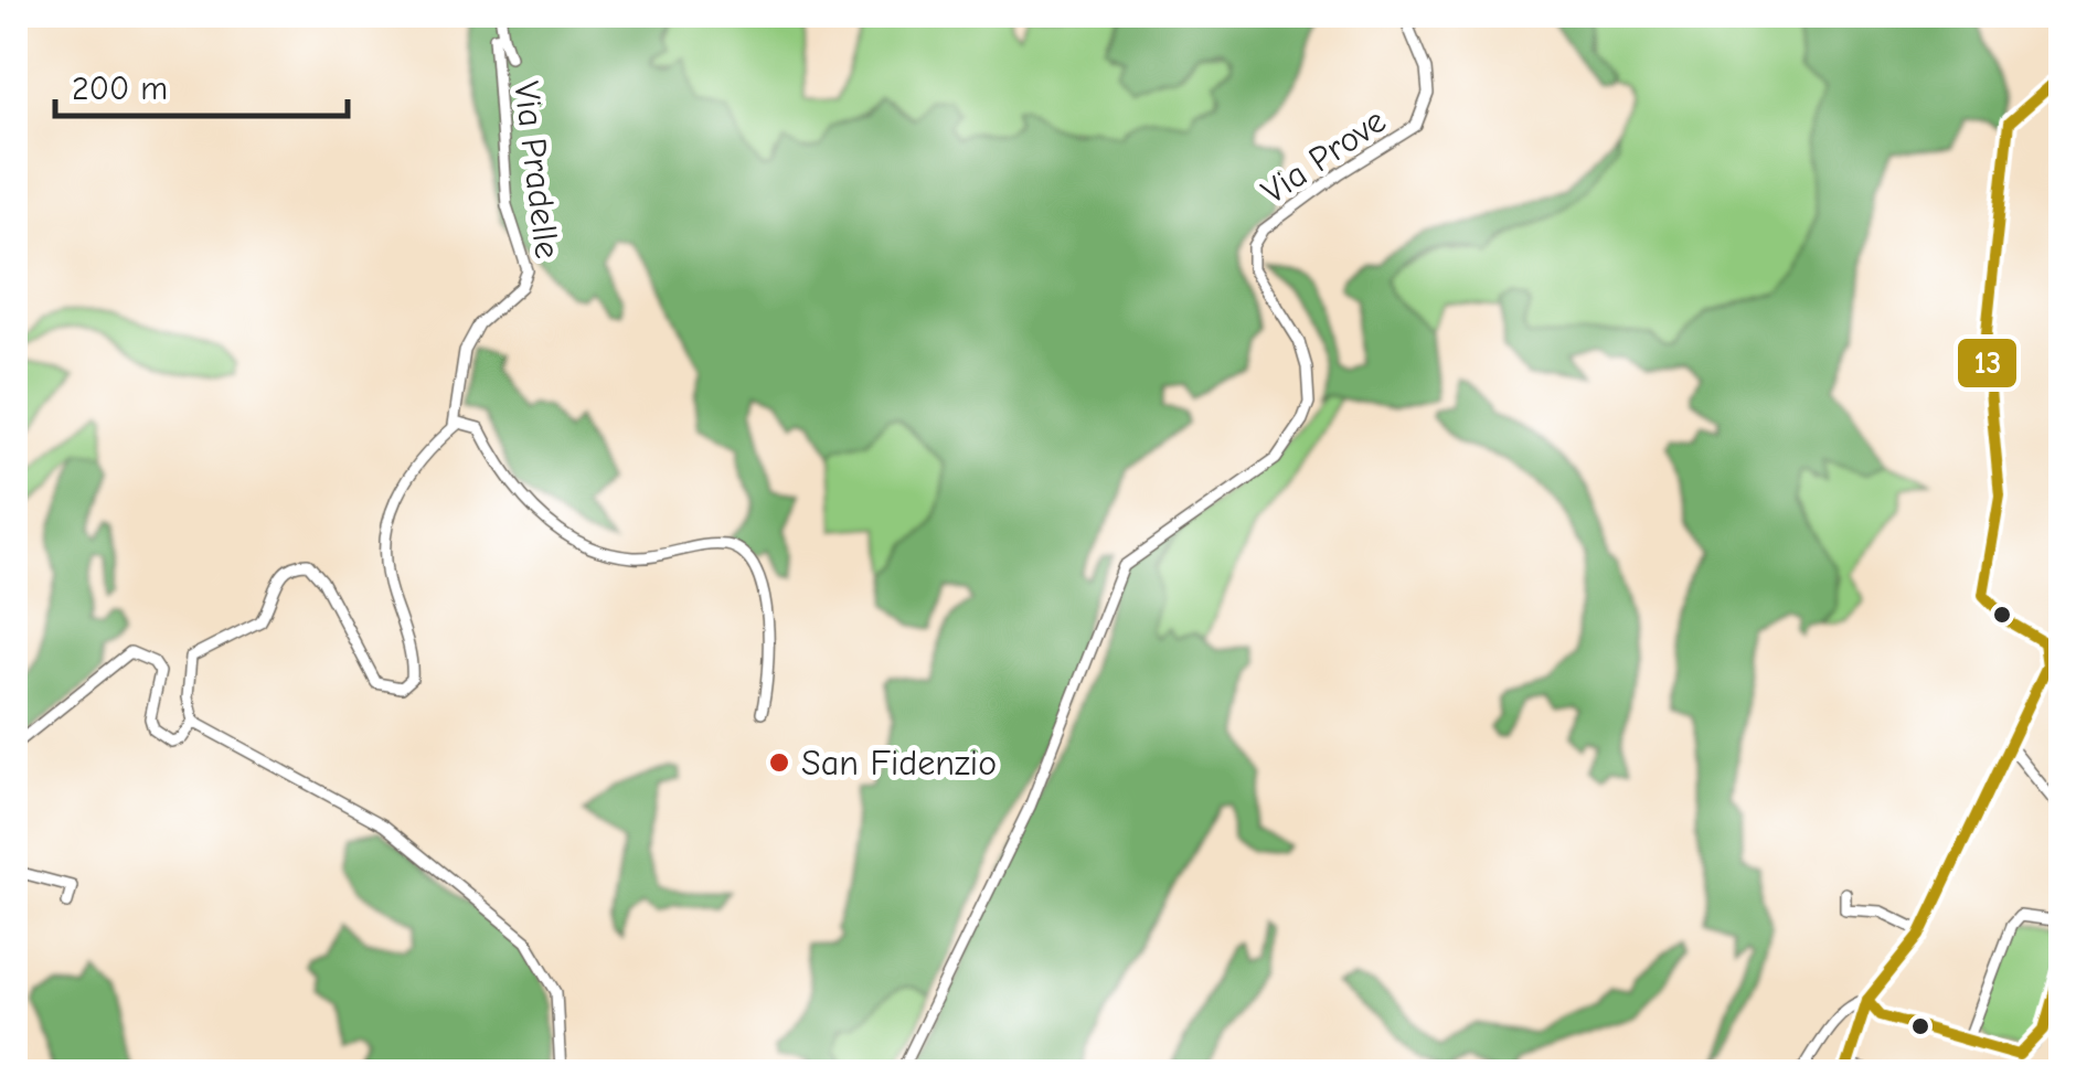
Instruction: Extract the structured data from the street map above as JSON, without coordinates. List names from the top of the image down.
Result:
{
  "streets": {
    "street": ["Via Prove", "Via Pradelle"]
  },
  "places": ["San Fidenzio"],
  "lines": ["transit line 13"],
  "scale_bar": "200 m"
}
